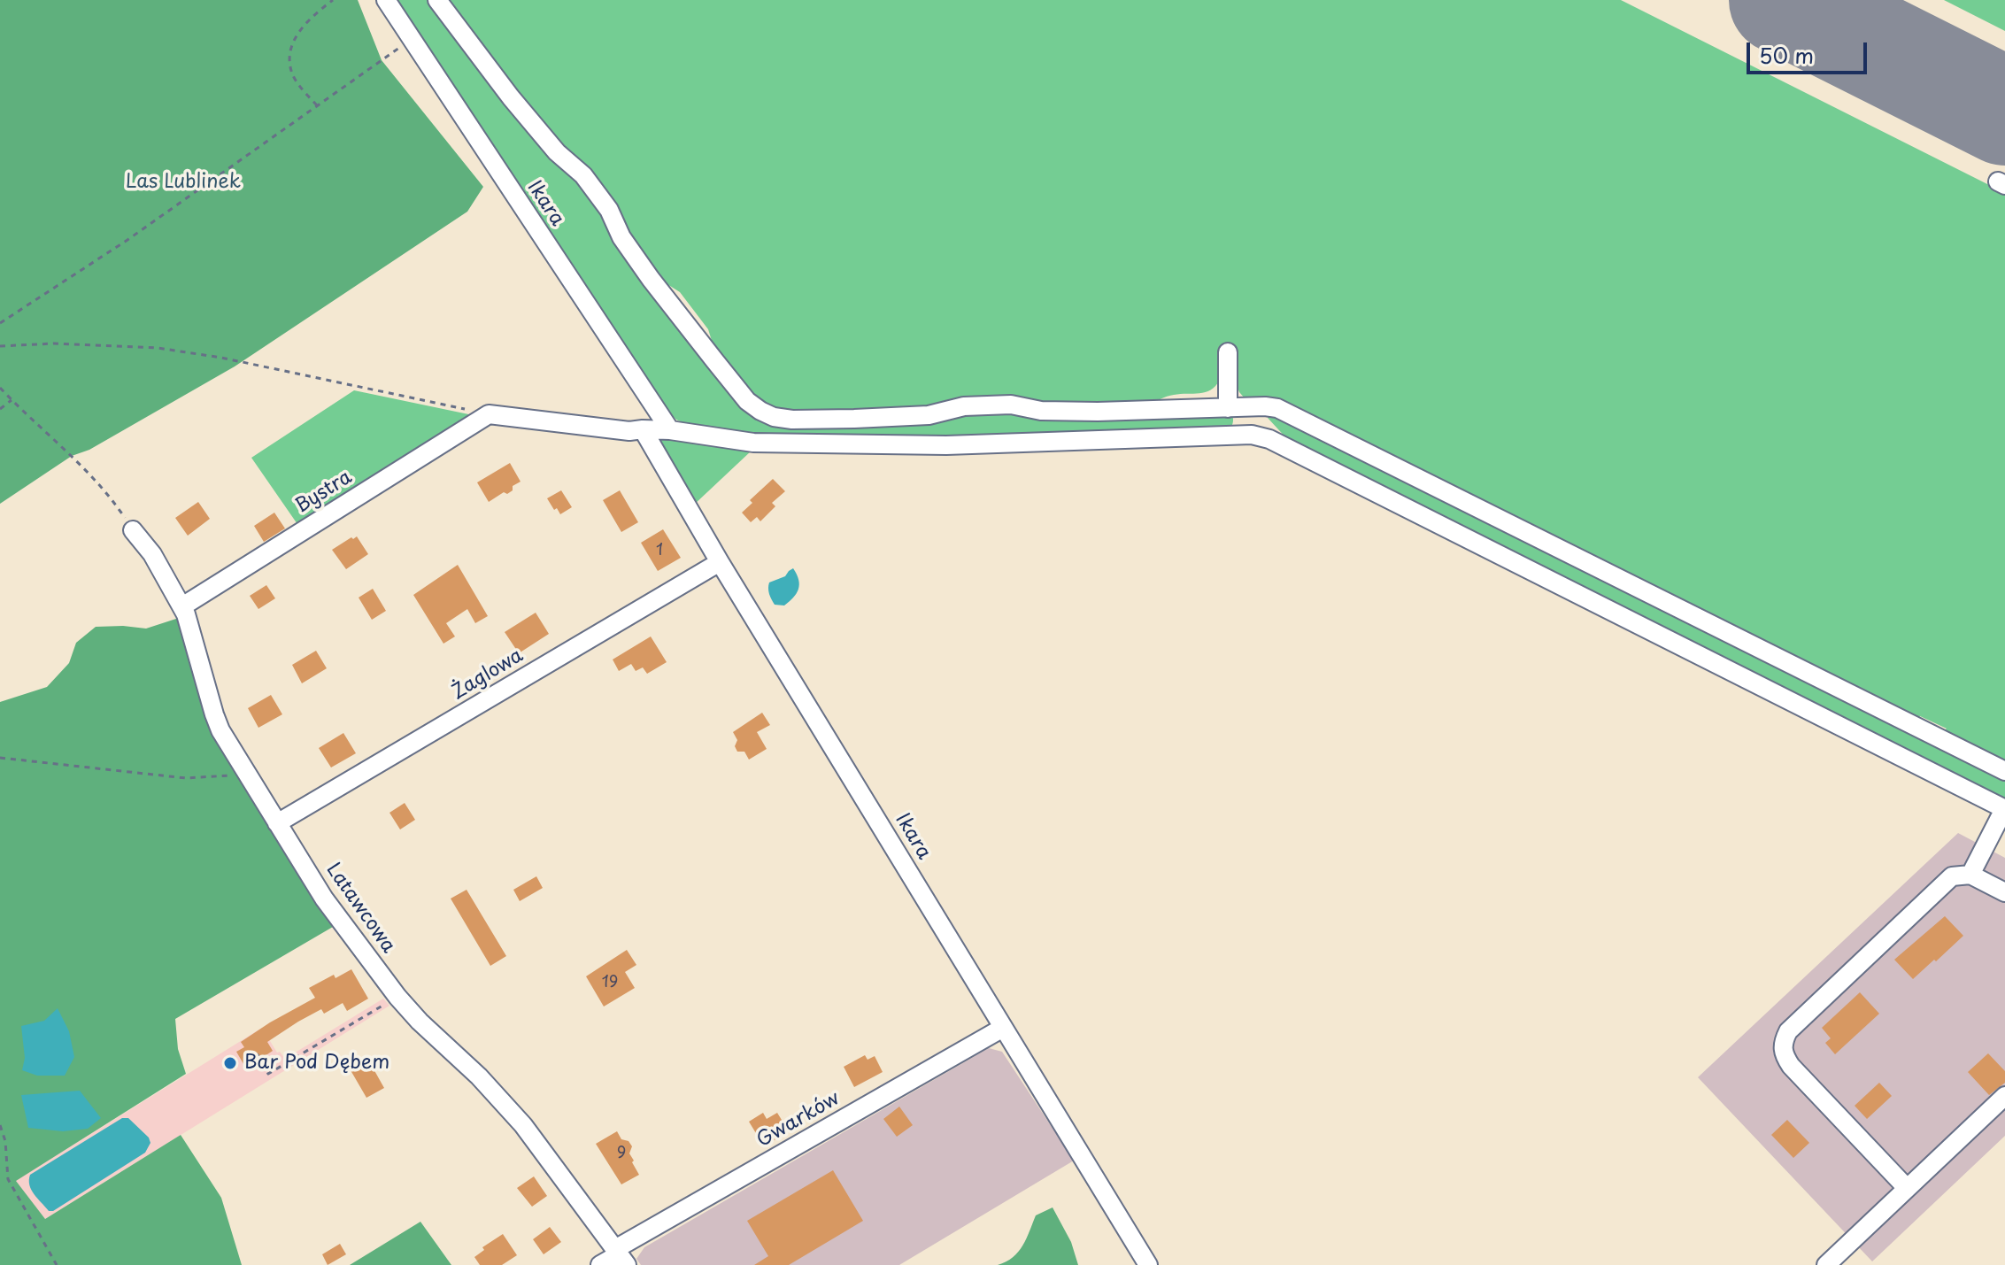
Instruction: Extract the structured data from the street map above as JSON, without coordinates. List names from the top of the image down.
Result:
{
  "streets": {
    "street": [
      "Ikara",
      "Bystra",
      "Żaglowa",
      "Latawcowa",
      "Gwarków"
    ]
  },
  "crossings": [
    ["Ikara", "Żaglowa"],
    ["Ikara", "Gwarków"],
    ["Bystra", "Latawcowa"],
    ["Żaglowa", "Latawcowa"],
    ["Latawcowa", "Gwarków"]
  ],
  "parks": ["Las Lublinek"],
  "places": ["Bar Pod Dębem"],
  "house_numbers": ["1", "19", "9"],
  "scale_bar": "50 m"
}
